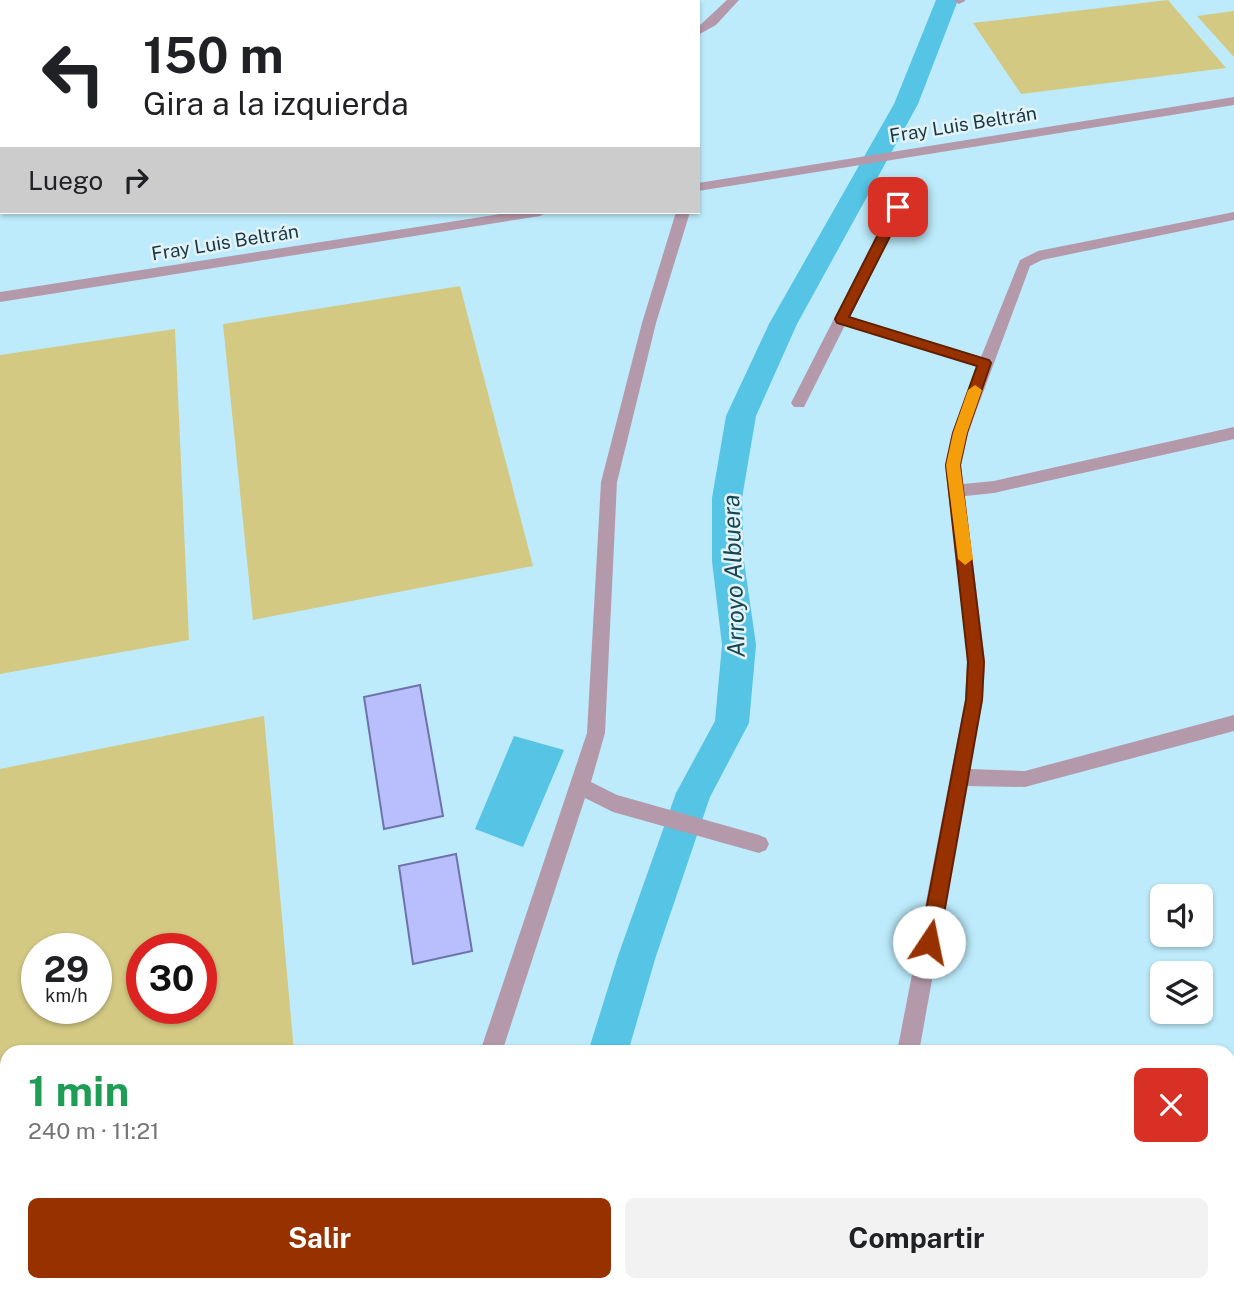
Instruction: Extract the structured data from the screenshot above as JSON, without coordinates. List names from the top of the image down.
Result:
{
  "streets": {
    "street": ["Fray Luis Beltrán"]
  },
  "water": ["Arroyo Albuera"],
  "page": {
    "turn": ["150 m", "Gira a la izquierda"],
    "then": "Luego",
    "speed": "29 km/h",
    "limit": "30",
    "heading": ["1 min", "240 m · 11:21"],
    "buttons": ["Salir", "Compartir"]
  }
}
